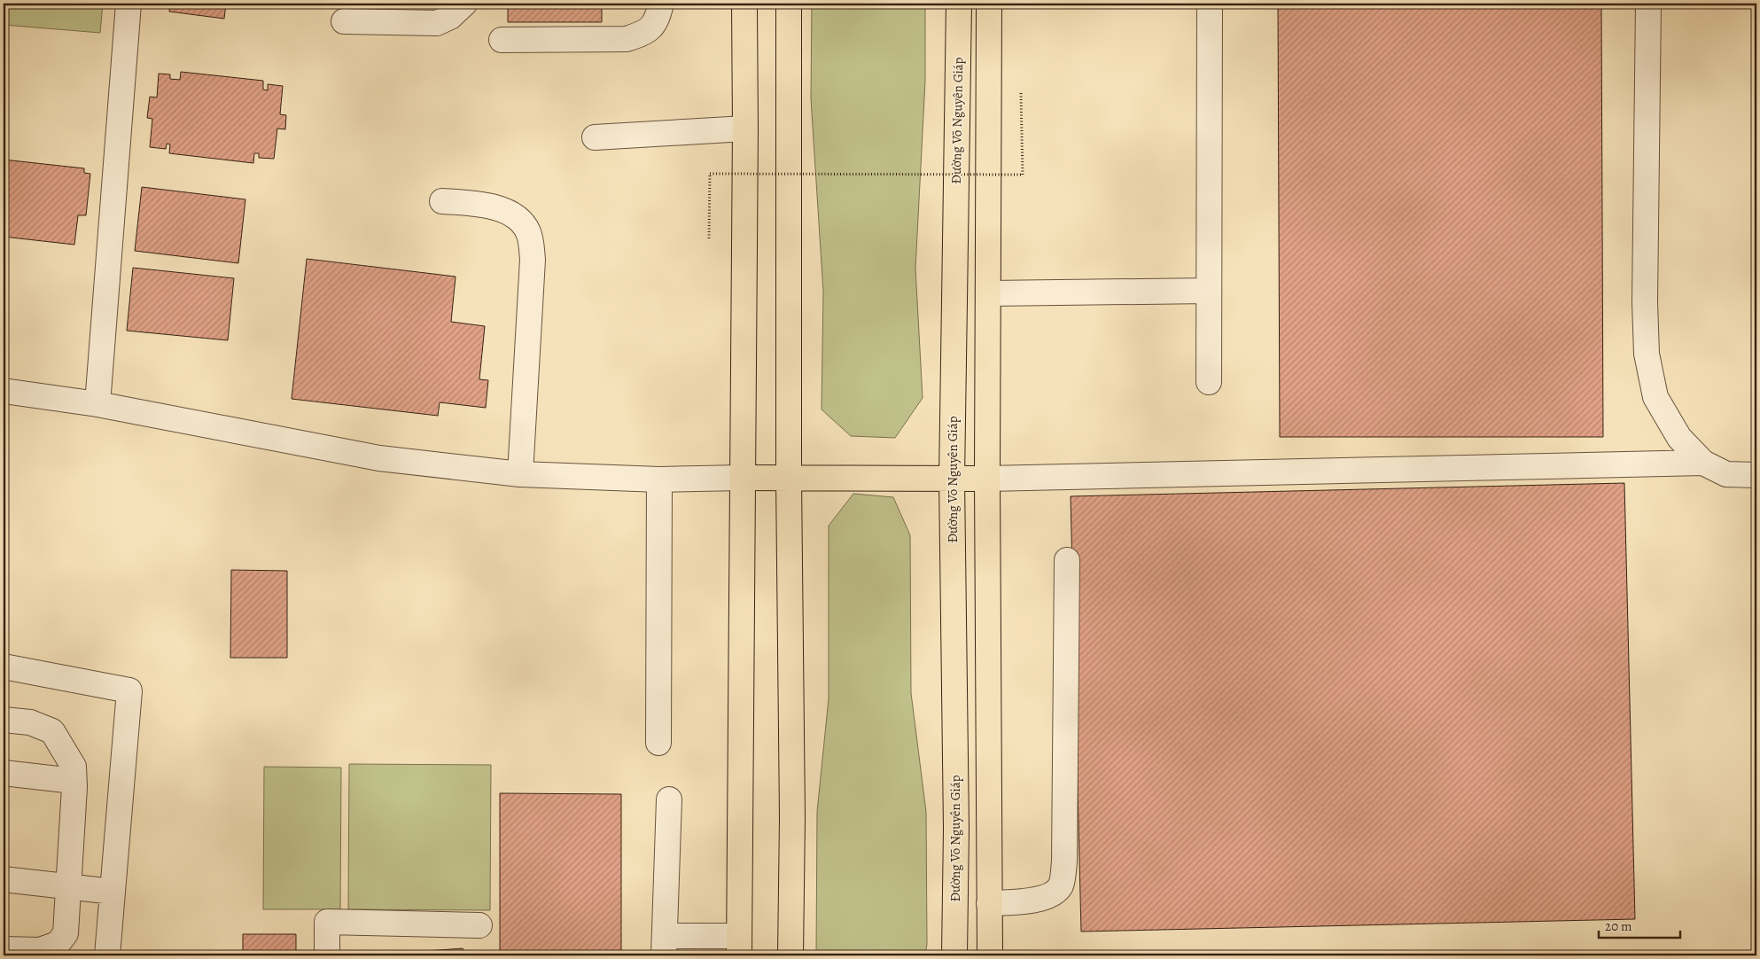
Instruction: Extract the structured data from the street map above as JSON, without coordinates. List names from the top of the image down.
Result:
{
  "streets": {
    "main road": ["Đường Võ Nguyên Giáp"]
  },
  "scale_bar": "20 m"
}
